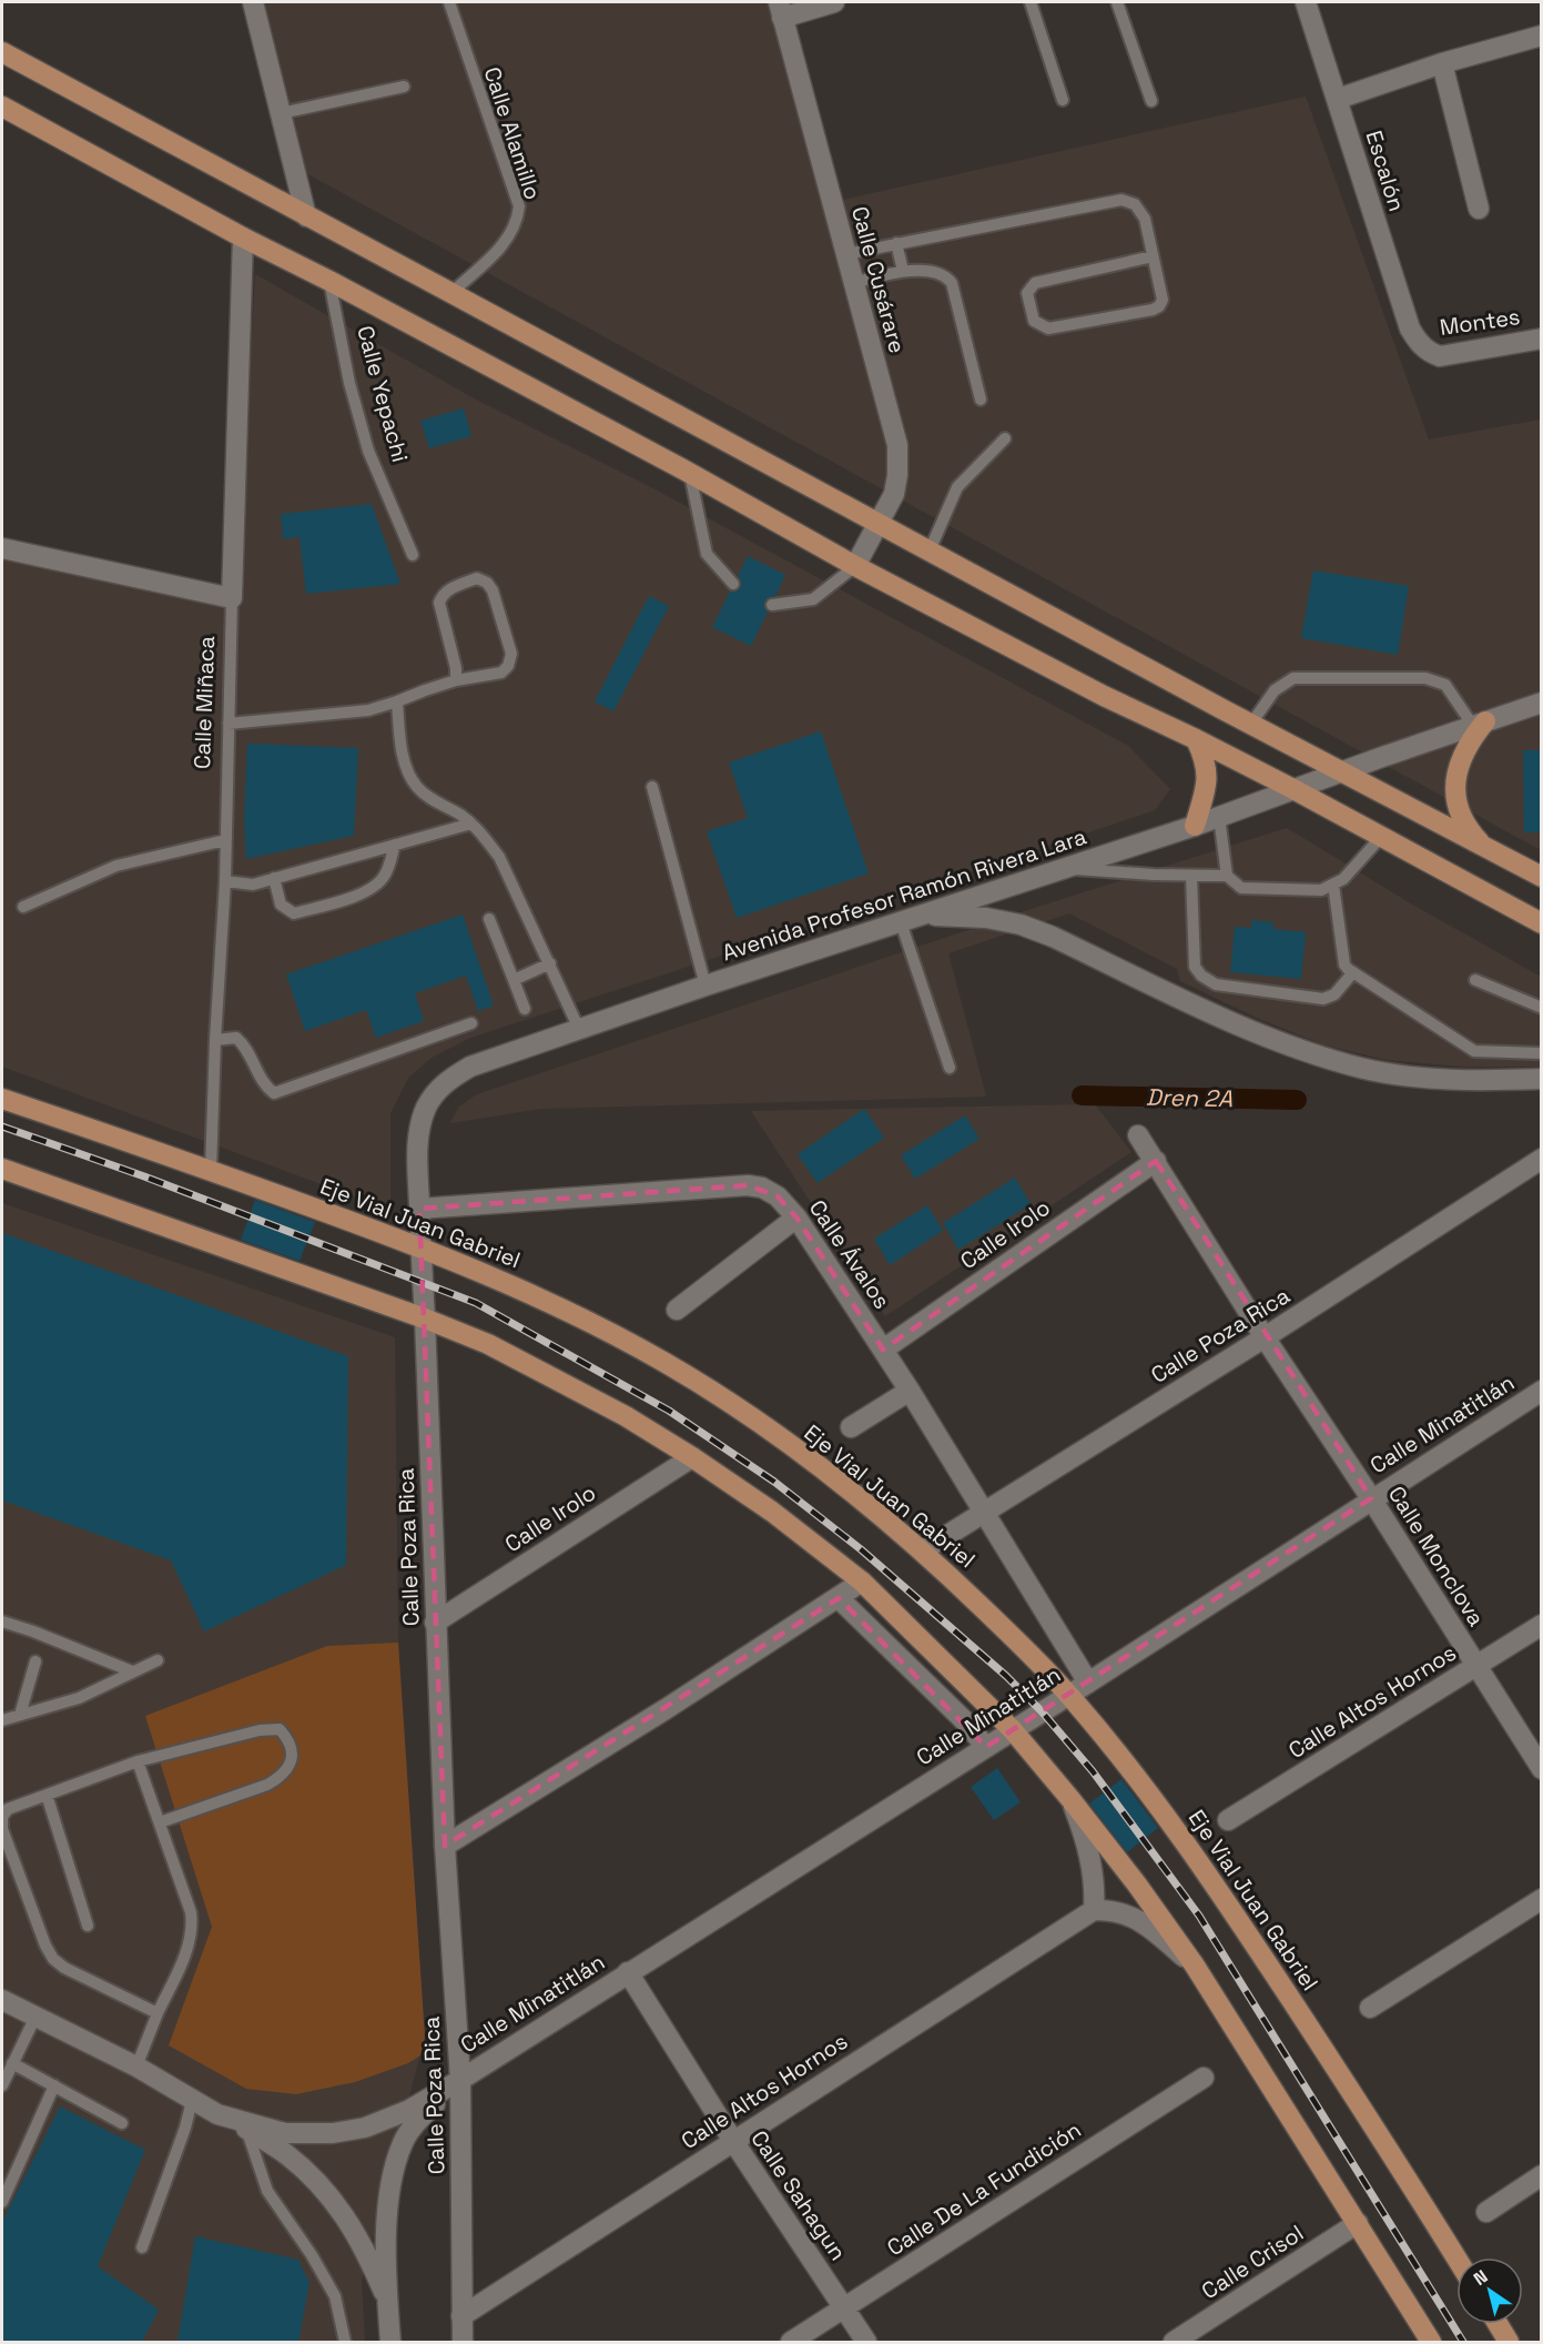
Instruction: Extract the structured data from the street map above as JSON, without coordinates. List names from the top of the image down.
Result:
{
  "streets": {
    "main road": ["Eje Vial Juan Gabriel"],
    "street": [
      "Escalón",
      "Calle Cusárare",
      "Montes",
      "Calle Miñaca",
      "Avenida Profesor Ramón Rivera Lara",
      "Calle Irolo",
      "Calle Ávalos",
      "Calle Poza Rica",
      "Calle Minatitlán",
      "Calle Monclova",
      "Calle Altos Hornos",
      "Calle De La Fundición",
      "Calle Sahagun",
      "Calle Crisol"
    ],
    "lane": ["Calle Alamillo", "Calle Yepachi"]
  },
  "crossings": [
    ["Escalón", "Montes"],
    ["Calle Miñaca", "Eje Vial Juan Gabriel"],
    ["Avenida Profesor Ramón Rivera Lara", "Eje Vial Juan Gabriel"],
    ["Avenida Profesor Ramón Rivera Lara", "Calle Ávalos"],
    ["Avenida Profesor Ramón Rivera Lara", "Calle Poza Rica"],
    ["Eje Vial Juan Gabriel", "Calle Poza Rica"],
    ["Eje Vial Juan Gabriel", "Calle Minatitlán"],
    ["Calle Irolo", "Calle Ávalos"],
    ["Calle Irolo", "Calle Poza Rica"],
    ["Calle Irolo", "Calle Monclova"],
    ["Calle Ávalos", "Calle Poza Rica"],
    ["Calle Ávalos", "Calle Minatitlán"],
    ["Calle Poza Rica", "Calle Minatitlán"],
    ["Calle Poza Rica", "Calle Monclova"],
    ["Calle Poza Rica", "Calle Altos Hornos"],
    ["Calle Minatitlán", "Calle Monclova"],
    ["Calle Minatitlán", "Calle Sahagun"],
    ["Calle Monclova", "Calle Altos Hornos"],
    ["Calle Altos Hornos", "Calle Sahagun"],
    ["Calle De La Fundición", "Calle Sahagun"]
  ],
  "water": ["Dren 2A"],
  "north": "top left"
}
